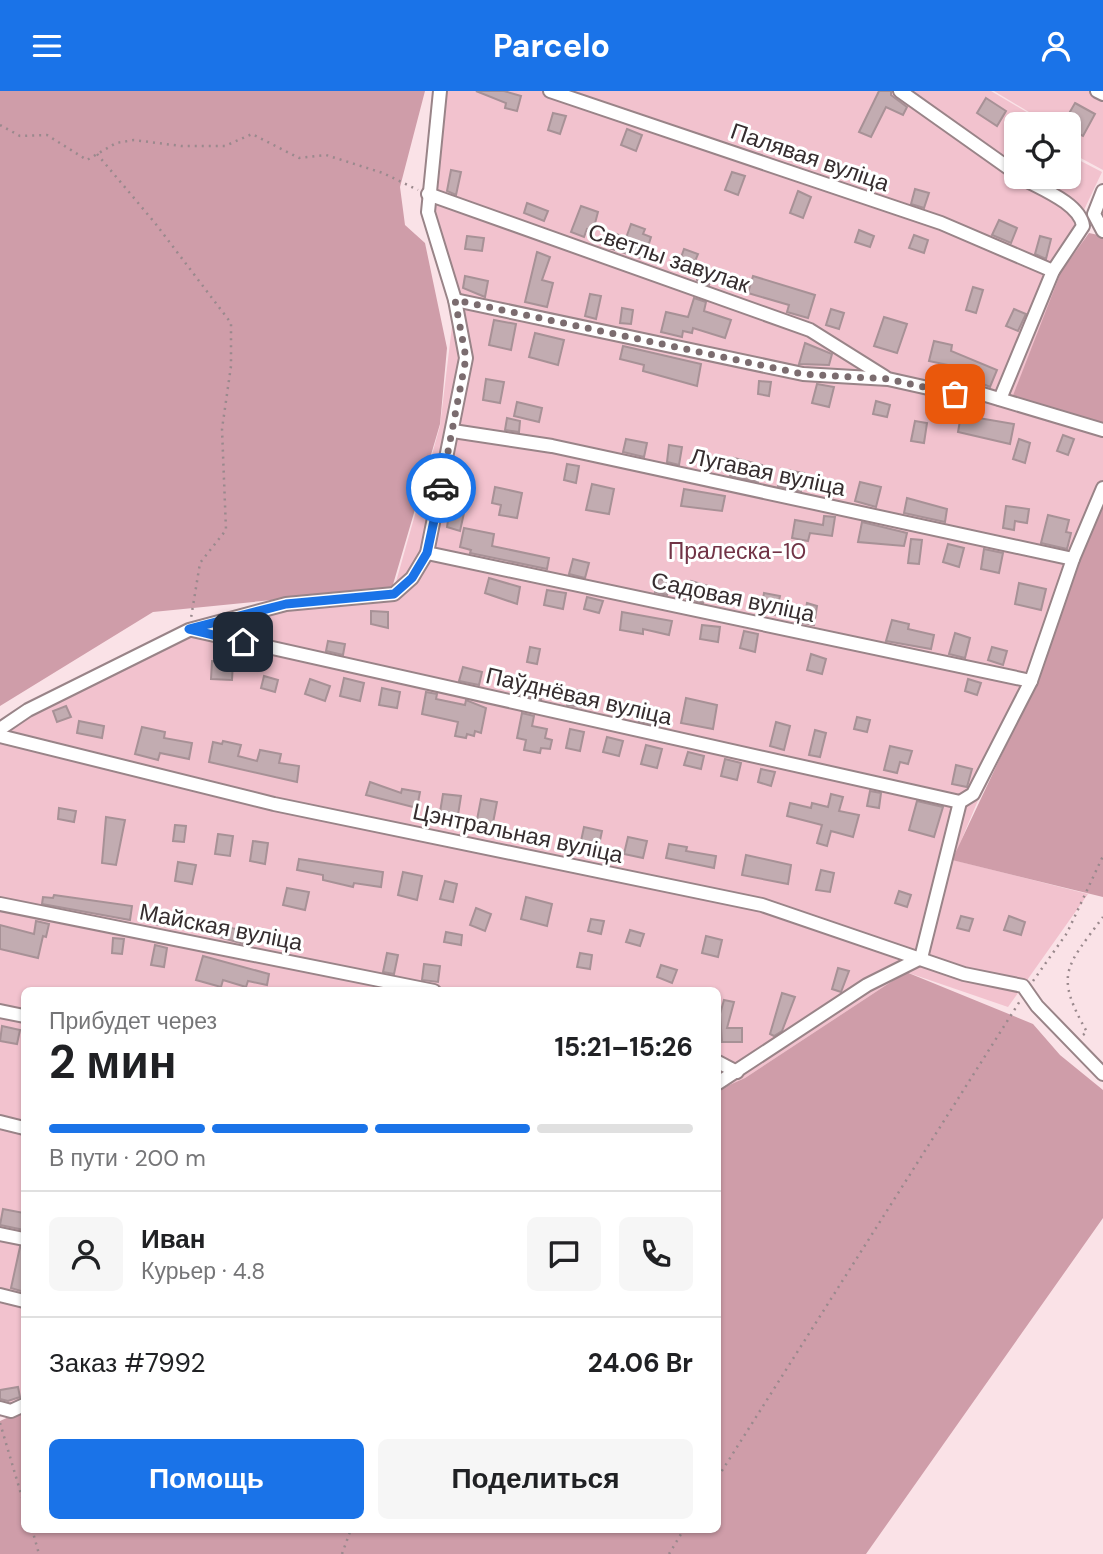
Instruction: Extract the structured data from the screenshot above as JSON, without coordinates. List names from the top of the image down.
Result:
{
  "streets": {
    "street": [
      "Палявая вуліца",
      "Светлы завулак",
      "Лугавая вуліца",
      "Садовая вуліца",
      "Паўднёвая вуліца",
      "Цэнтральная вуліца",
      "Майская вуліца"
    ]
  },
  "parks": ["Пралеска-10"],
  "page": {
    "header": "Parcelo",
    "heading": ["2 мин", "Прибудет через", "15:21–15:26"],
    "panel": [
      "Иван",
      "Курьер · 4.8",
      "Заказ #7992",
      "24.06 Br"
    ],
    "bar": "В пути · 200 m",
    "buttons": ["Помощь", "Поделиться"]
  }
}
